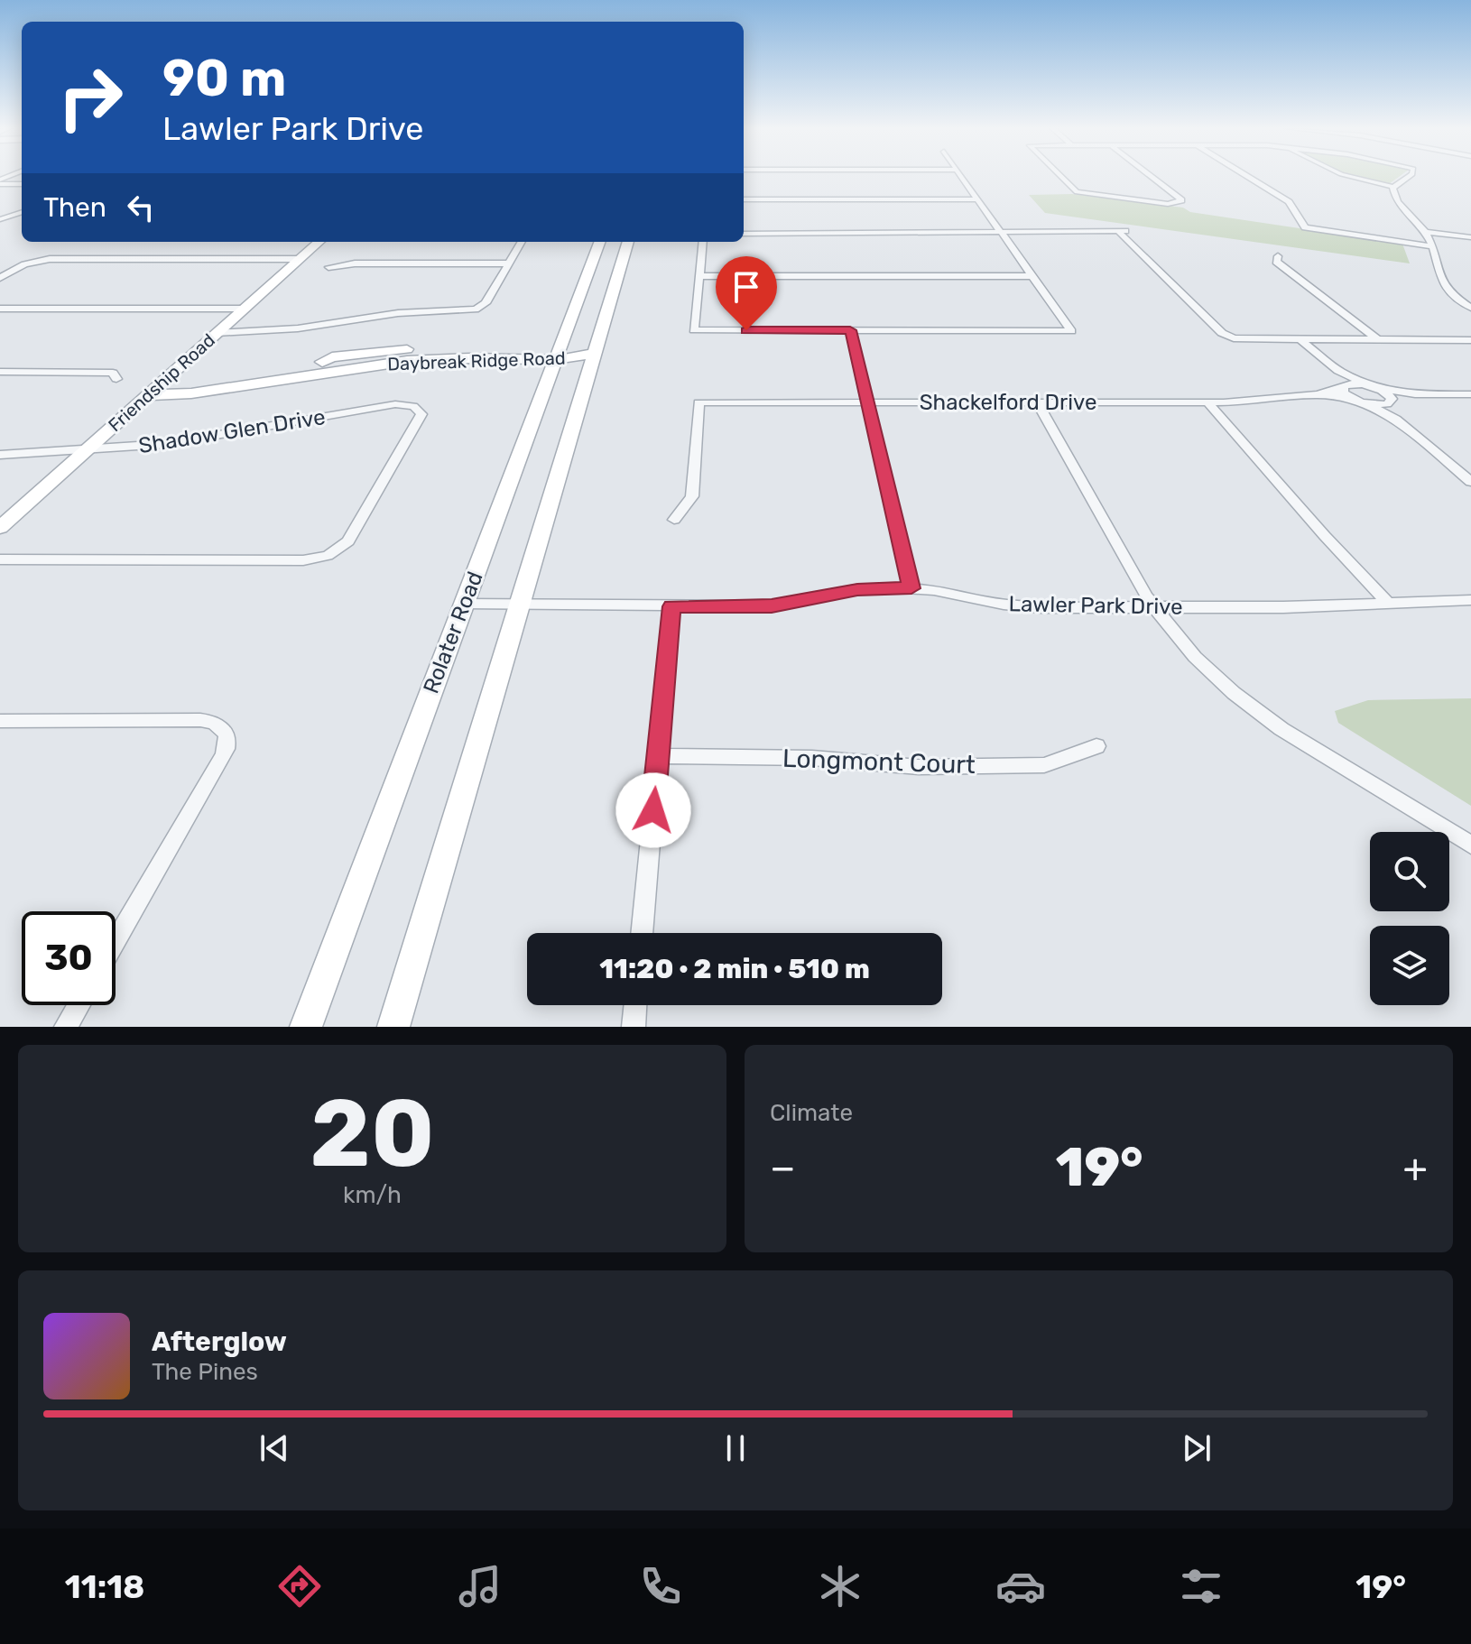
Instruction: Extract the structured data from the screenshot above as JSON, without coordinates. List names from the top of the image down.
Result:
{
  "streets": {
    "main road": ["Daybreak Ridge Road", "Friendship Road", "Rolater Road"],
    "street": [
      "Shackelford Drive",
      "Shadow Glen Drive",
      "Lawler Park Drive",
      "Longmont Court"
    ]
  },
  "crossings": [
    ["Daybreak Ridge Road", "Friendship Road"],
    ["Daybreak Ridge Road", "Rolater Road"],
    ["Friendship Road", "Shadow Glen Drive"],
    ["Lawler Park Drive", "Rolater Road"]
  ],
  "page": {
    "turn": ["90 m", "Lawler Park Drive"],
    "then": "Then",
    "limit": "30",
    "trip": "11:20 · 2 min · 510 m",
    "tile": [
      ["20", "km/h"],
      "Climate"
    ],
    "heat": ["−", "19°", "+"],
    "song": ["Afterglow", "The Pines"],
    "tabs": ["11:18", "19°"]
  }
}
